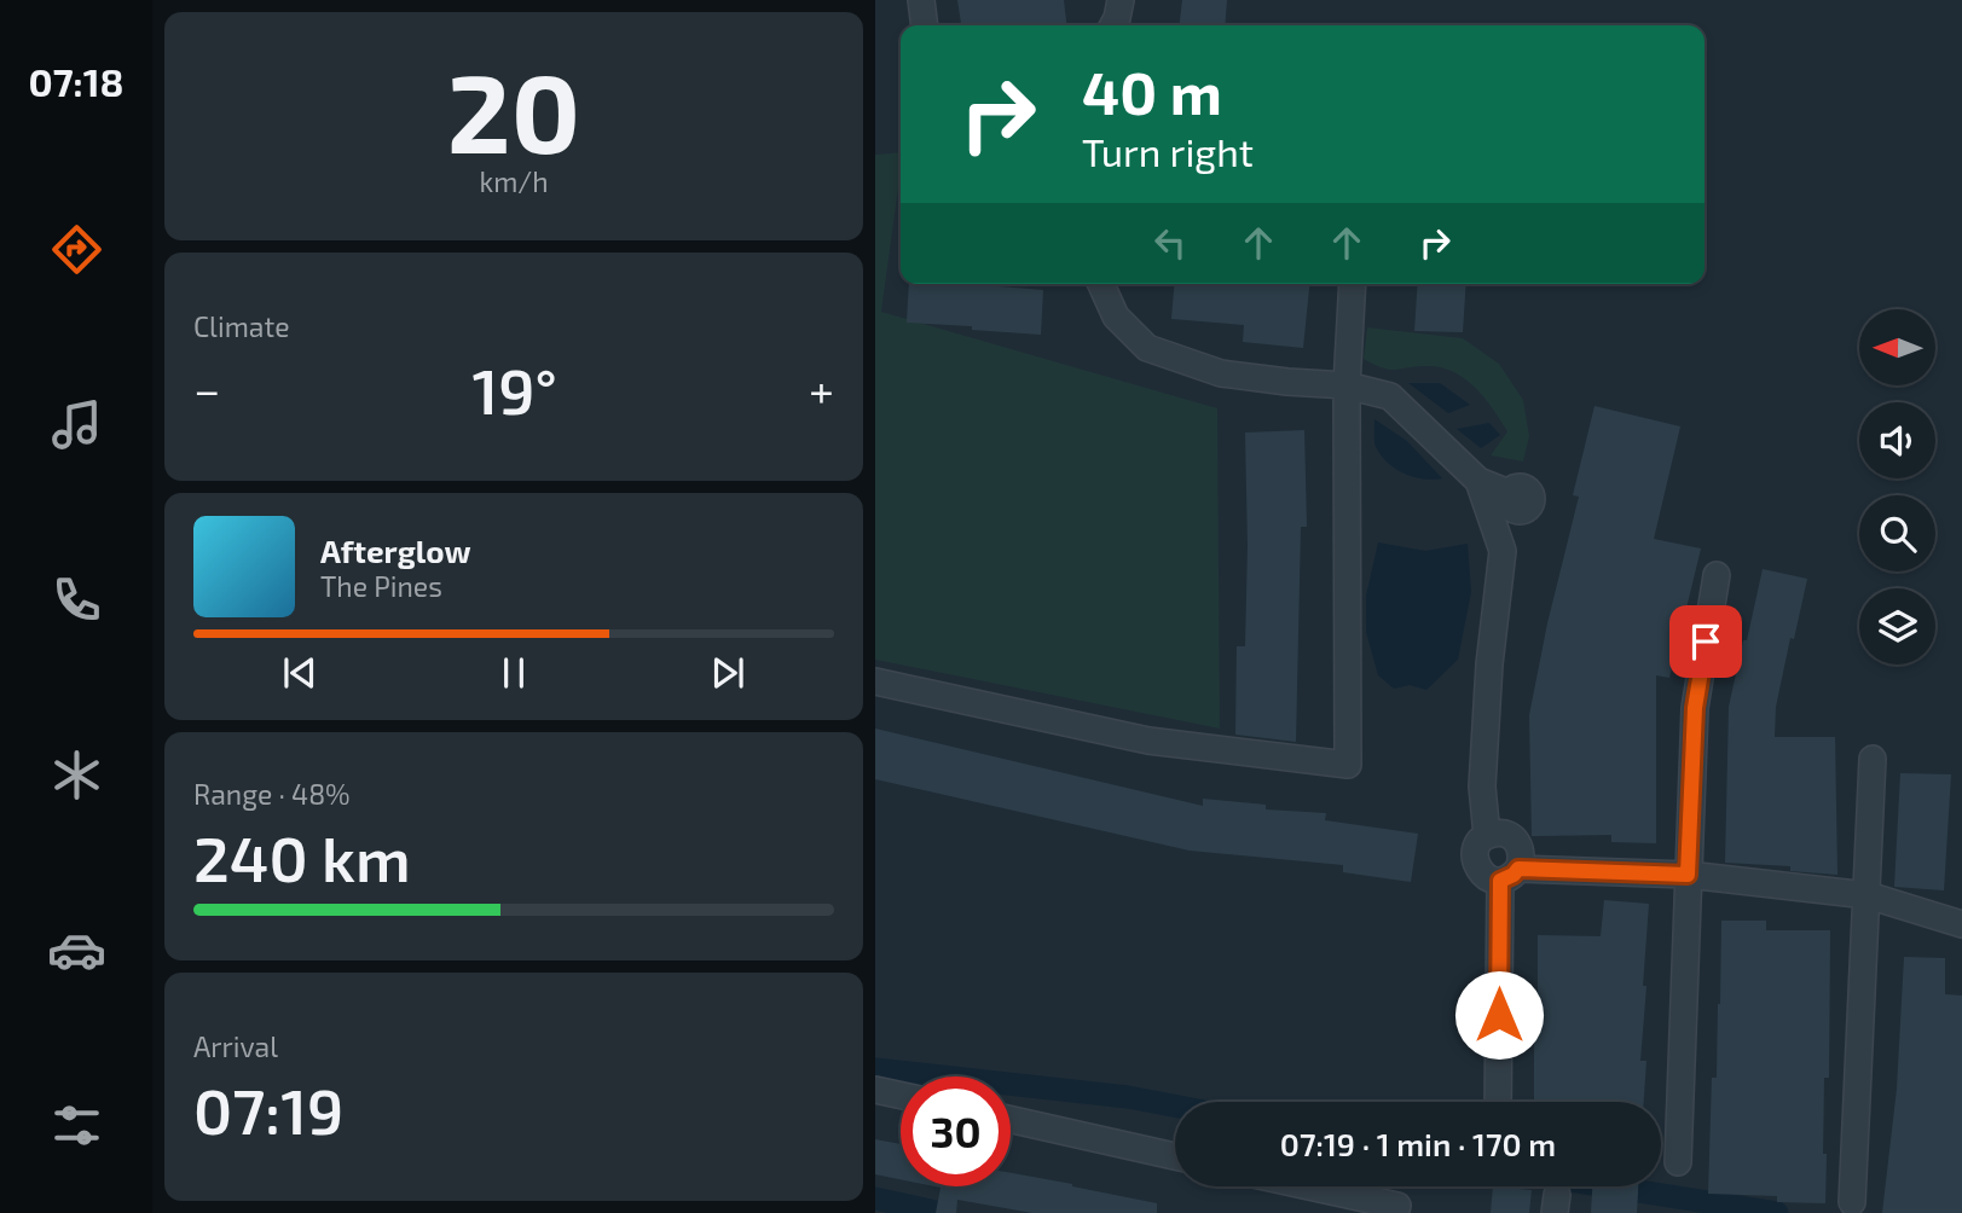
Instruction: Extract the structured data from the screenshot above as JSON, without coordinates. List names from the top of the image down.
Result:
{
  "north": "left",
  "page": {
    "tabs": "07:18",
    "tile": [
      ["20", "km/h"],
      "Climate",
      ["Range · 48%", "240 km"],
      ["Arrival", "07:19"]
    ],
    "turn": ["40 m", "Turn right"],
    "heat": ["−", "19°", "+"],
    "song": ["Afterglow", "The Pines"],
    "limit": "30",
    "trip": "07:19 · 1 min · 170 m"
  }
}
